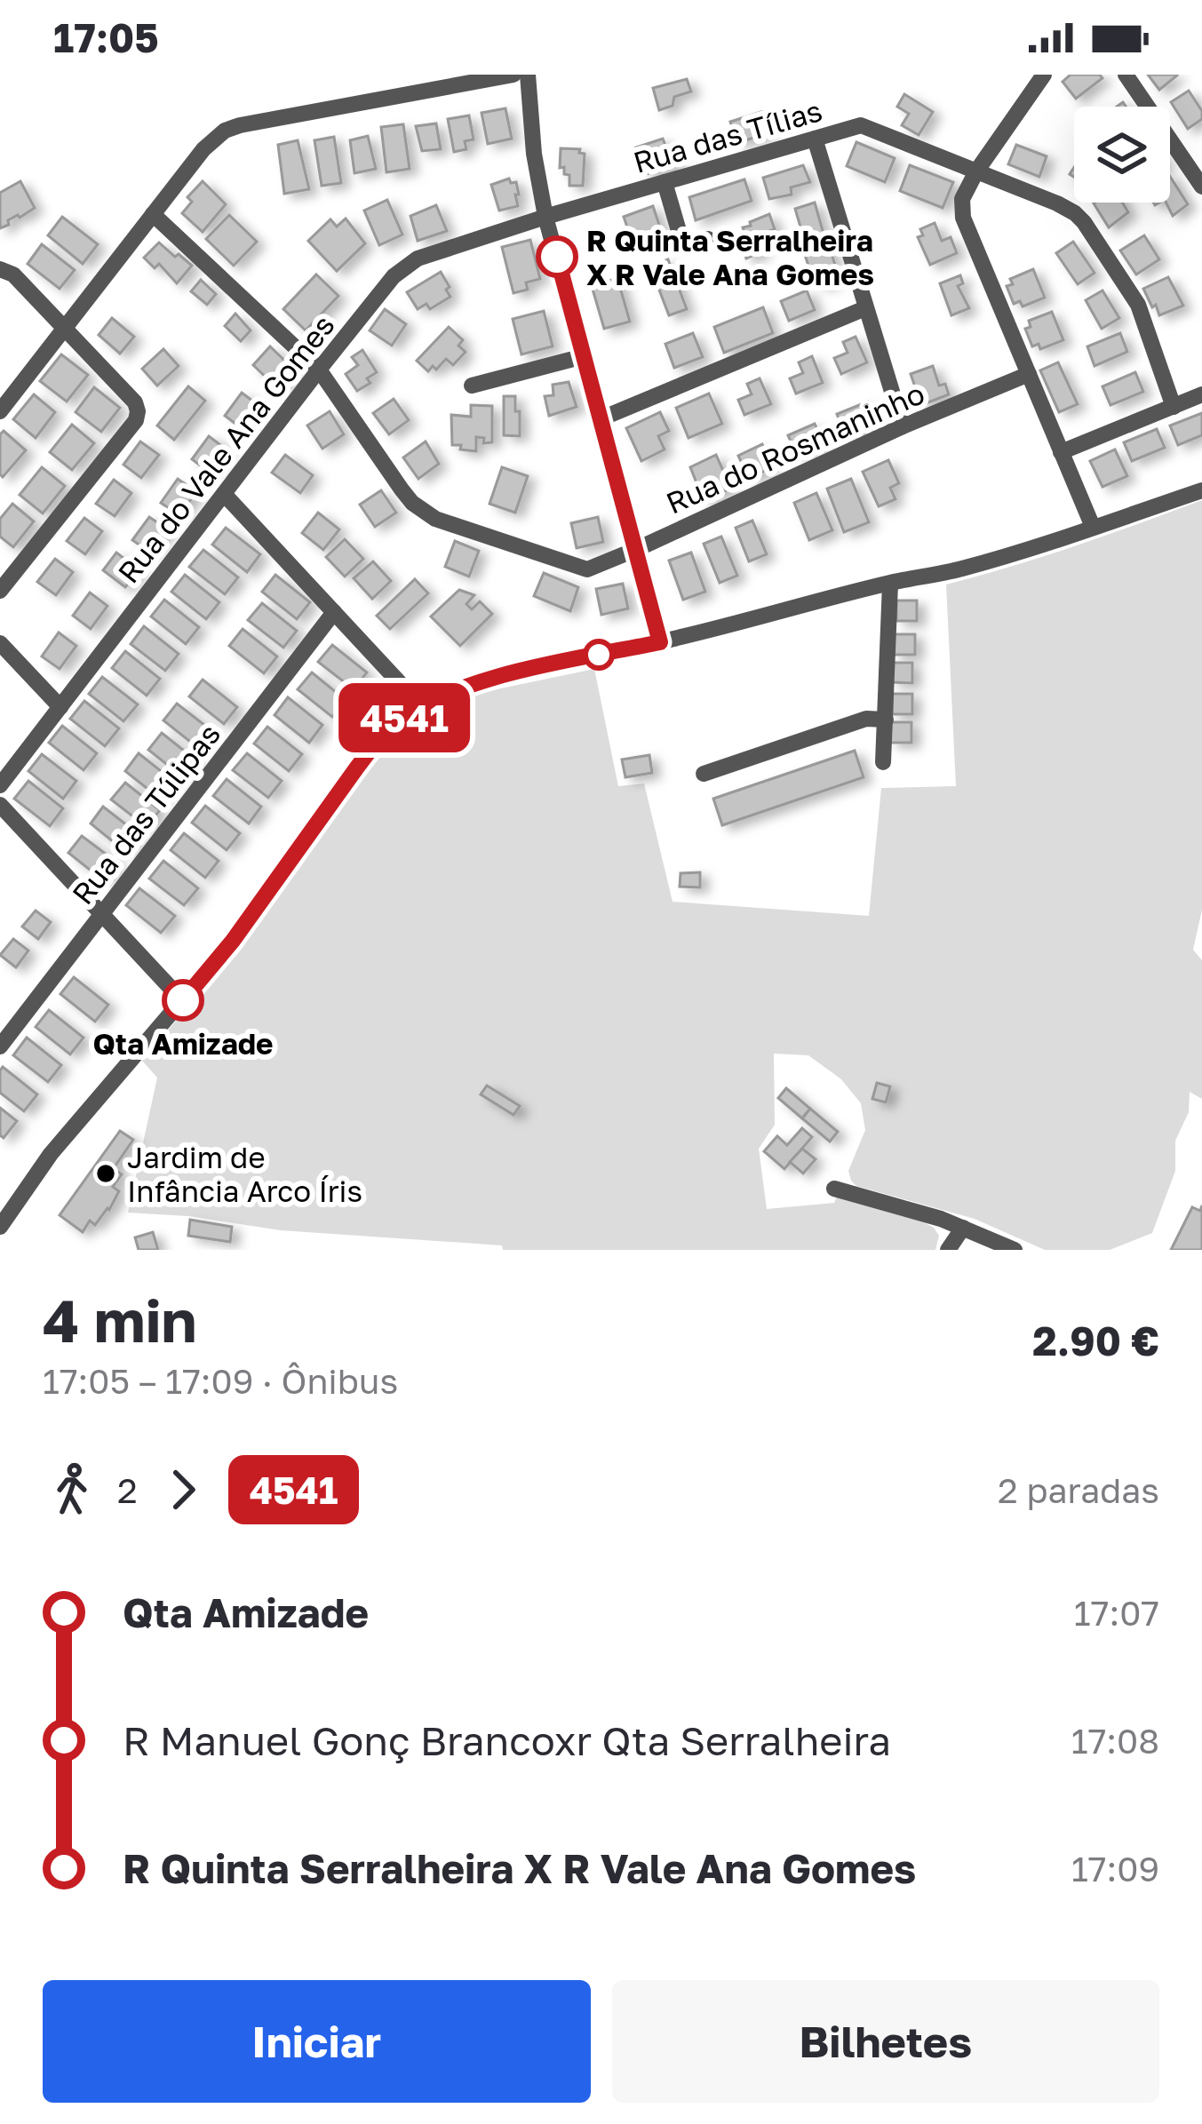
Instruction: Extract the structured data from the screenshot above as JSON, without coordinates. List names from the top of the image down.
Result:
{
  "streets": {
    "street": [
      "Rua das Tílias",
      "Rua do Rosmaninho",
      "Rua do Vale Ana Gomes",
      "Rua das Túlipas"
    ]
  },
  "crossings": [
    ["Rua das Tílias", "Rua do Vale Ana Gomes"],
    ["Rua do Rosmaninho", "Rua do Vale Ana Gomes"]
  ],
  "places": ["R Quinta Serralheira X R Vale Ana Gomes", "Qta Amizade", "Jardim de Infância Arco Íris"],
  "lines": ["bus line 4541"],
  "page": {
    "status": "17:05",
    "on_map": "4541",
    "heading": ["4 min", "17:05 – 17:09 · Ônibus", "2.90 €"],
    "legs": ["2", "4541", "2 paradas"],
    "list": [
      {
        "name": "Qta Amizade",
        "value": "17:07"
      },
      {
        "name": "R Manuel Gonç Brancoxr Qta Serralheira",
        "value": "17:08"
      },
      {
        "name": "R Quinta Serralheira X R Vale Ana Gomes",
        "value": "17:09"
      }
    ],
    "buttons": ["Iniciar", "Bilhetes"]
  }
}
